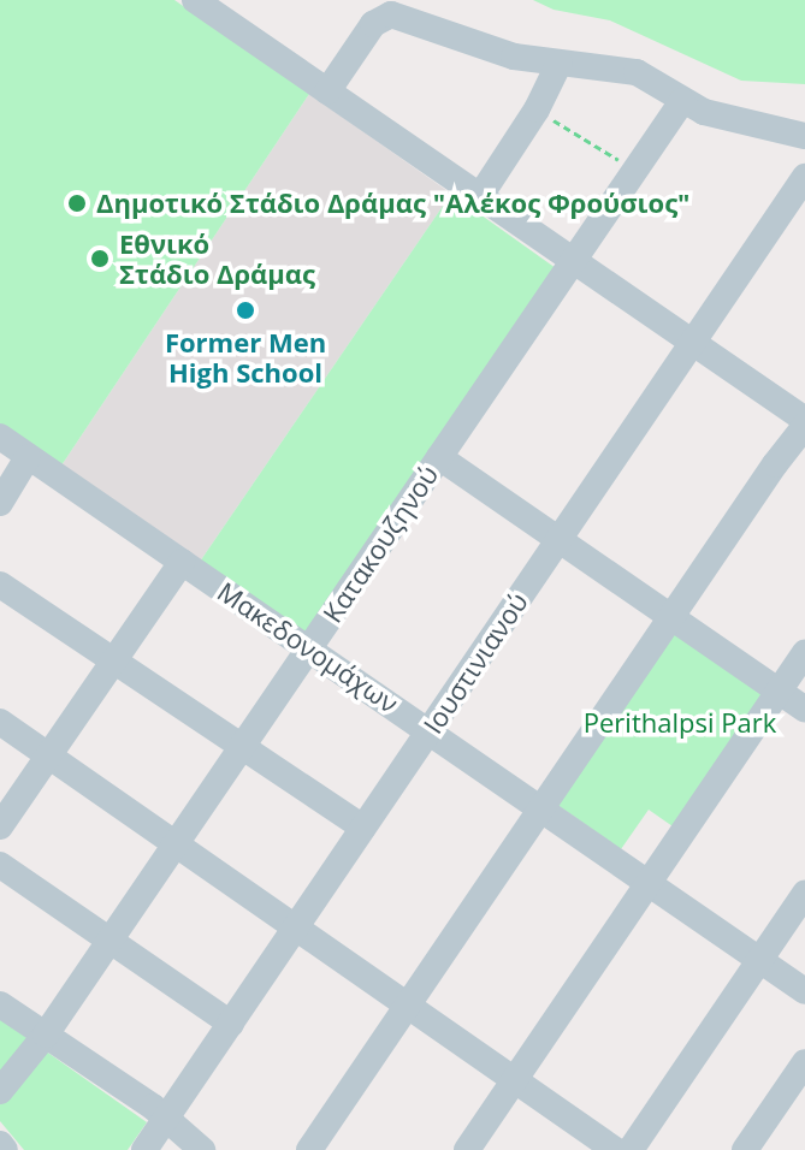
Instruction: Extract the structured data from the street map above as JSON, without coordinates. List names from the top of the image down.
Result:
{
  "streets": {
    "street": ["Κατακουζηνού", "Μακεδονομάχων", "Ιουστινιανού"]
  },
  "crossings": [
    ["Κατακουζηνού", "Μακεδονομάχων"],
    ["Μακεδονομάχων", "Ιουστινιανού"]
  ],
  "parks": ["Perithalpsi Park"],
  "places": ["Δημοτικό Στάδιο Δράμας \"Αλέκος Φρούσιος\"", "Εθνικό Στάδιο Δράμας", "Former Men High School"]
}
